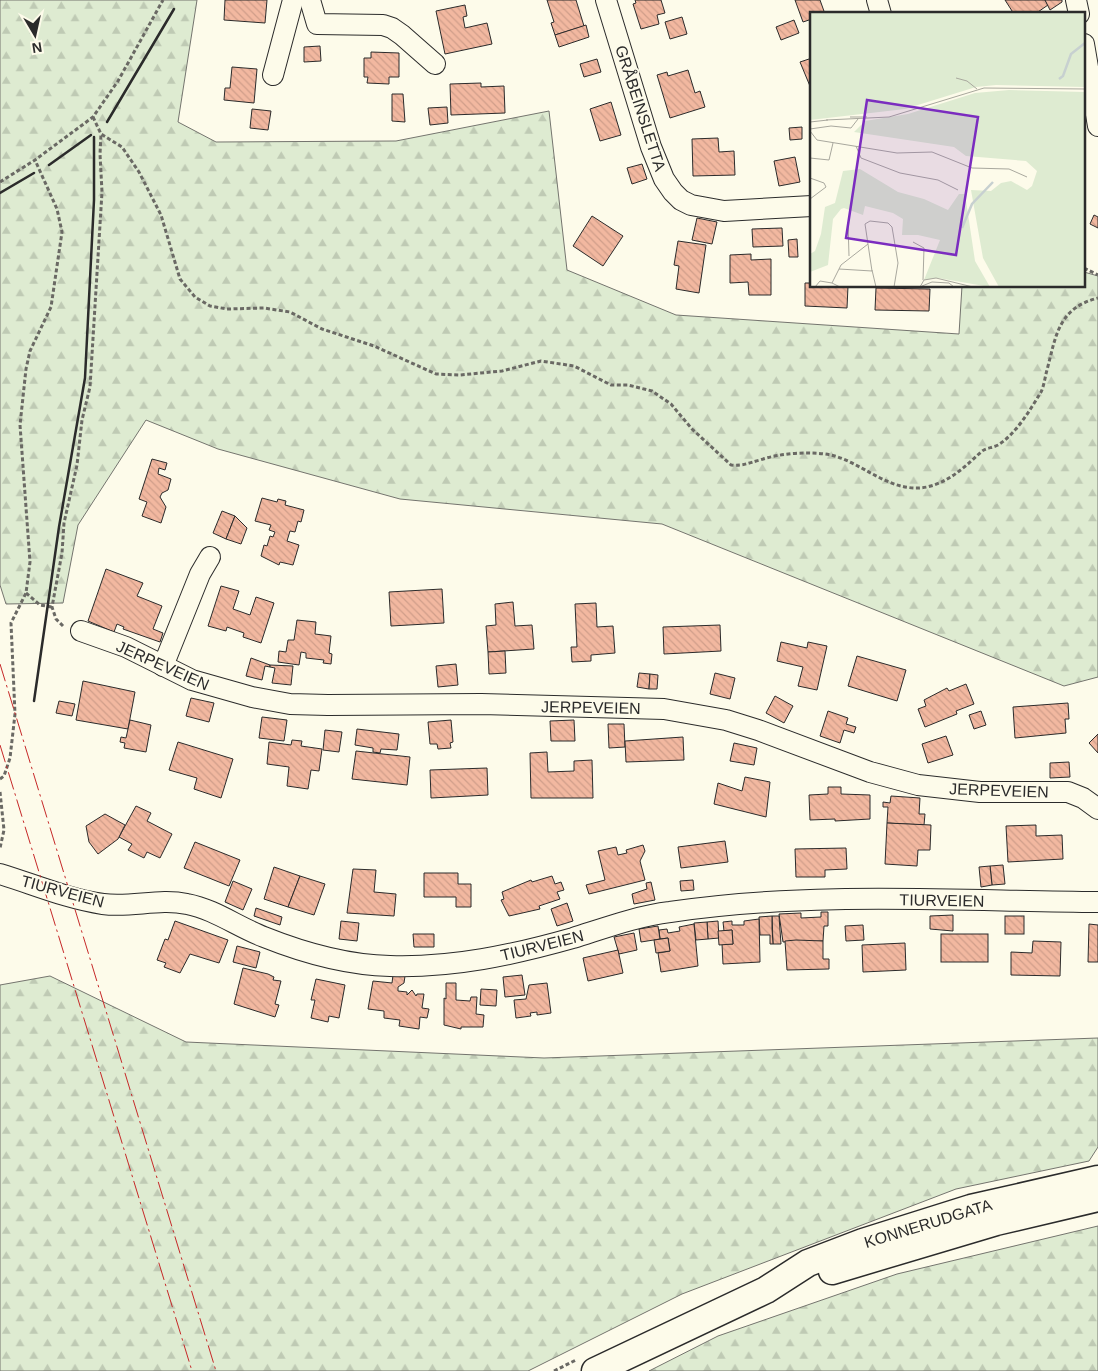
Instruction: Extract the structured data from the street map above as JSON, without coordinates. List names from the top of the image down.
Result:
{
  "streets": {
    "main road": ["KONNERUDGATA"],
    "street": ["GRÅBEINSLETTA", "JERPEVEIEN", "TIURVEIEN"]
  },
  "north": "bottom"
}
